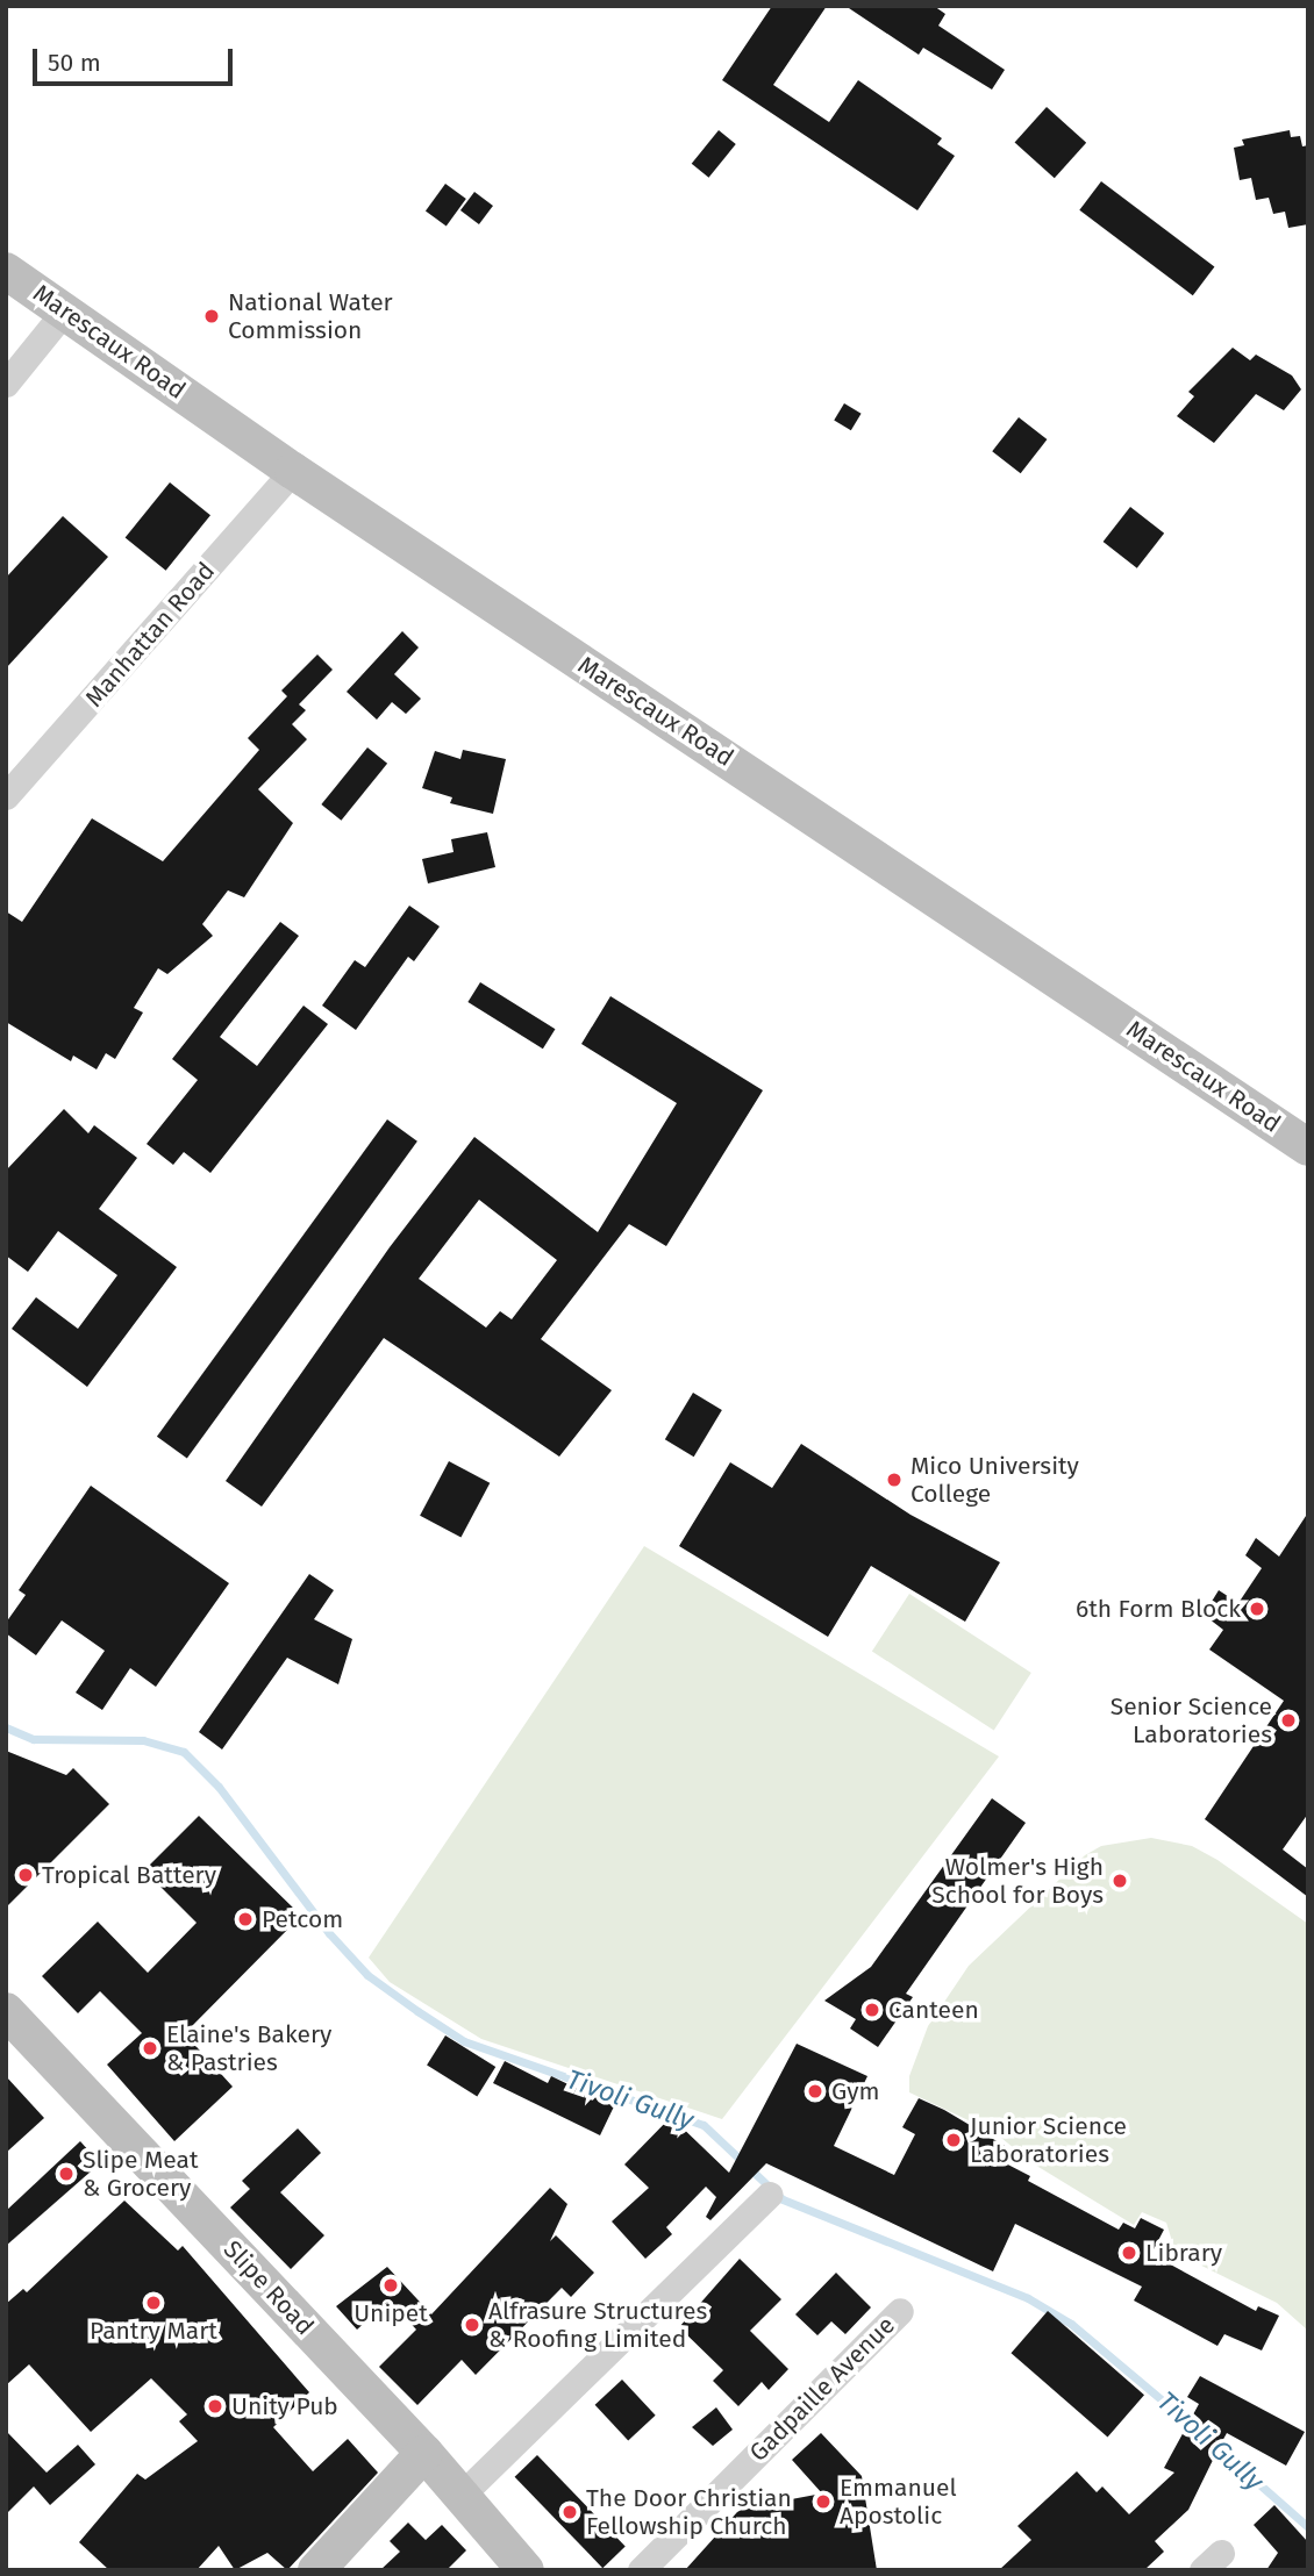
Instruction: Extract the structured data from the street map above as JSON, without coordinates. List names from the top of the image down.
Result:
{
  "streets": {
    "main road": ["Marescaux Road", "Slipe Road"],
    "street": ["Manhattan Road", "Gadpaille Avenue"]
  },
  "crossings": [
    ["Marescaux Road", "Manhattan Road"]
  ],
  "water": ["Tivoli Gully"],
  "places": [
    "National Water Commission",
    "Mico University College",
    "6th Form Block",
    "Senior Science Laboratories",
    "Tropical Battery",
    "Wolmer's High School for Boys",
    "Petcom",
    "Canteen",
    "Elaine's Bakery & Pastries",
    "Gym",
    "Junior Science Laboratories",
    "Slipe Meat & Grocery",
    "Library",
    "Unipet",
    "Pantry Mart",
    "Alfrasure Structures & Roofing Limited",
    "Unity Pub",
    "Emmanuel Apostolic",
    "The Door Christian Fellowship Church"
  ],
  "scale_bar": "50 m"
}
